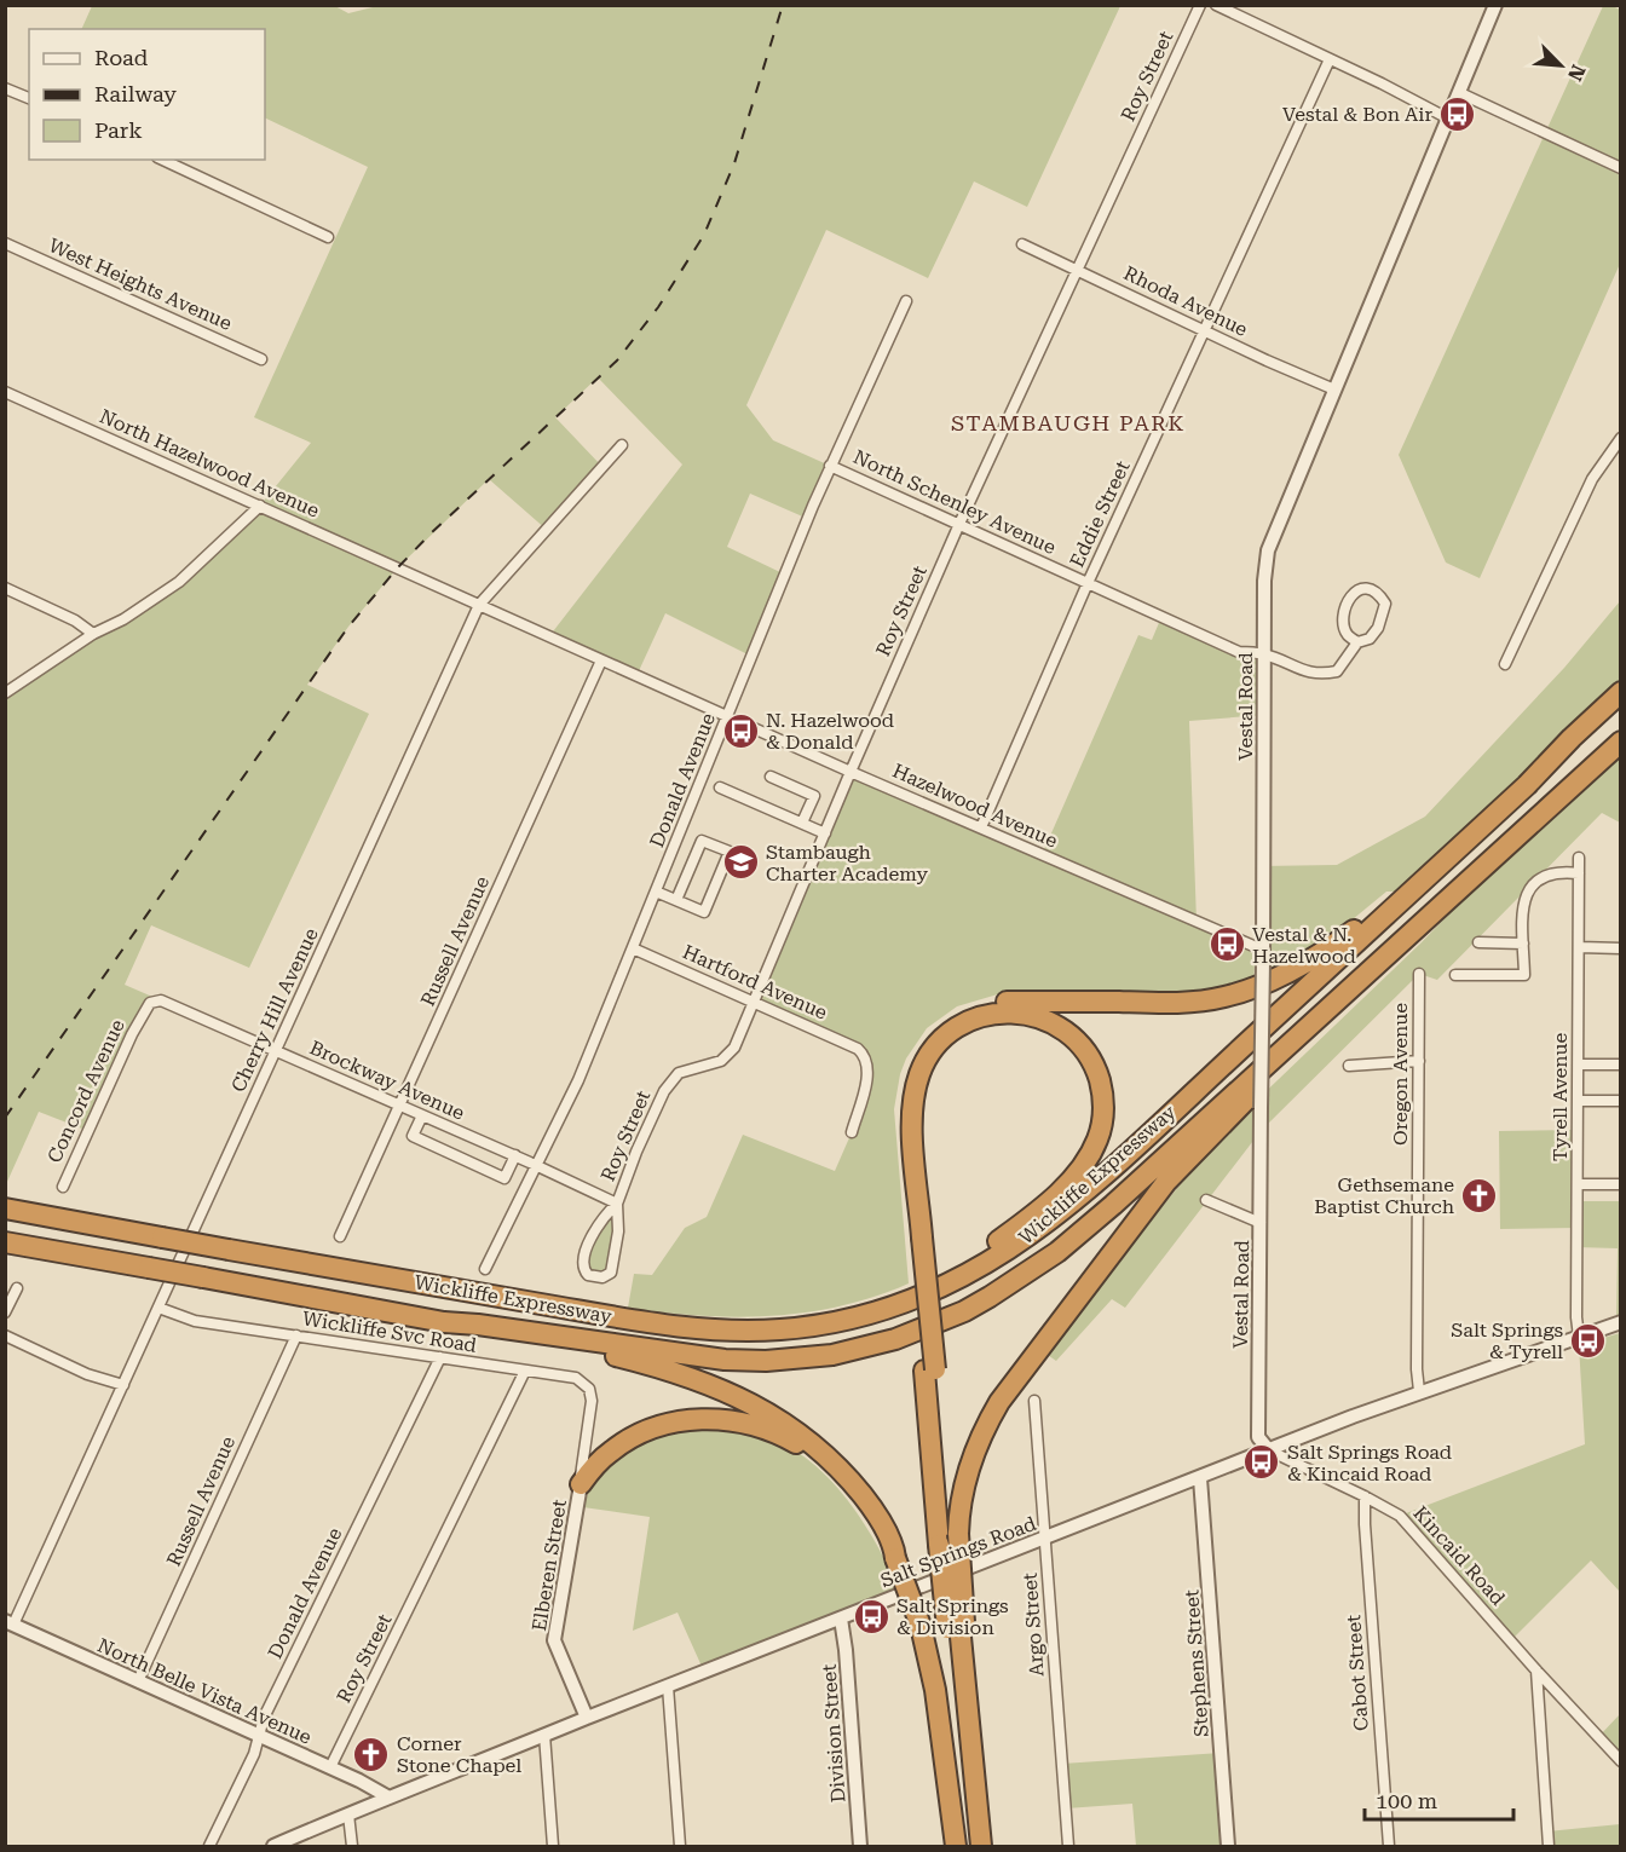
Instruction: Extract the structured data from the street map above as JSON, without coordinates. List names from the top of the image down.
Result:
{
  "streets": {
    "highway": ["Wickliffe Expressway"],
    "street": [
      "Roy Street",
      "West Heights Avenue",
      "Rhoda Avenue",
      "North Hazelwood Avenue",
      "North Schenley Avenue",
      "Eddie Street",
      "Vestal Road",
      "Donald Avenue",
      "Hazelwood Avenue",
      "Russell Avenue",
      "Hartford Avenue",
      "Cherry Hill Avenue",
      "Oregon Avenue",
      "Brockway Avenue",
      "Concord Avenue",
      "Tyrell Avenue",
      "Wickliffe Svc Road",
      "Salt Springs Road",
      "Kincaid Road",
      "Elberen Street",
      "Argo Street",
      "Stephens Street",
      "Cabot Street",
      "North Belle Vista Avenue",
      "Division Street"
    ]
  },
  "crossings": [
    ["Roy Street", "Rhoda Avenue"],
    ["Roy Street", "North Schenley Avenue"],
    ["Roy Street", "Hazelwood Avenue"],
    ["Roy Street", "Hartford Avenue"],
    ["Roy Street", "Brockway Avenue"],
    ["Roy Street", "Wickliffe Svc Road"],
    ["Roy Street", "North Belle Vista Avenue"],
    ["Rhoda Avenue", "Eddie Street"],
    ["Rhoda Avenue", "Vestal Road"],
    ["North Hazelwood Avenue", "Hazelwood Avenue"],
    ["North Schenley Avenue", "Eddie Street"],
    ["North Schenley Avenue", "Vestal Road"],
    ["North Schenley Avenue", "Donald Avenue"],
    ["Eddie Street", "Hazelwood Avenue"],
    ["Vestal Road", "Hazelwood Avenue"],
    ["Vestal Road", "Salt Springs Road"],
    ["Vestal Road", "Kincaid Road"],
    ["Donald Avenue", "Hazelwood Avenue"],
    ["Donald Avenue", "Hartford Avenue"],
    ["Donald Avenue", "Brockway Avenue"],
    ["Donald Avenue", "Wickliffe Svc Road"],
    ["Donald Avenue", "North Belle Vista Avenue"],
    ["Hazelwood Avenue", "Russell Avenue"],
    ["Hazelwood Avenue", "Cherry Hill Avenue"],
    ["Russell Avenue", "Brockway Avenue"],
    ["Russell Avenue", "Wickliffe Svc Road"],
    ["Russell Avenue", "North Belle Vista Avenue"],
    ["Cherry Hill Avenue", "Brockway Avenue"],
    ["Cherry Hill Avenue", "Wickliffe Svc Road"],
    ["Cherry Hill Avenue", "North Belle Vista Avenue"],
    ["Oregon Avenue", "Salt Springs Road"],
    ["Brockway Avenue", "Concord Avenue"],
    ["Tyrell Avenue", "Salt Springs Road"],
    ["Wickliffe Svc Road", "Elberen Street"],
    ["Salt Springs Road", "Kincaid Road"],
    ["Salt Springs Road", "Elberen Street"],
    ["Salt Springs Road", "Argo Street"],
    ["Salt Springs Road", "Stephens Street"],
    ["Salt Springs Road", "North Belle Vista Avenue"],
    ["Salt Springs Road", "Division Street"],
    ["Kincaid Road", "Cabot Street"]
  ],
  "districts": ["STAMBAUGH PARK"],
  "places": {
    "bus stop": [
      "Vestal & Bon Air",
      "N. Hazelwood & Donald",
      "Vestal & N. Hazelwood",
      "Salt Springs & Tyrell",
      "Salt Springs Road & Kincaid Road",
      "Salt Springs & Division"
    ],
    "school or university": ["Stambaugh Charter Academy"],
    "church": ["Gethsemane Baptist Church", "Corner Stone Chapel"]
  },
  "legend": ["Road", "Railway", "Park"],
  "scale_bar": "100 m",
  "north": "bottom right"
}
